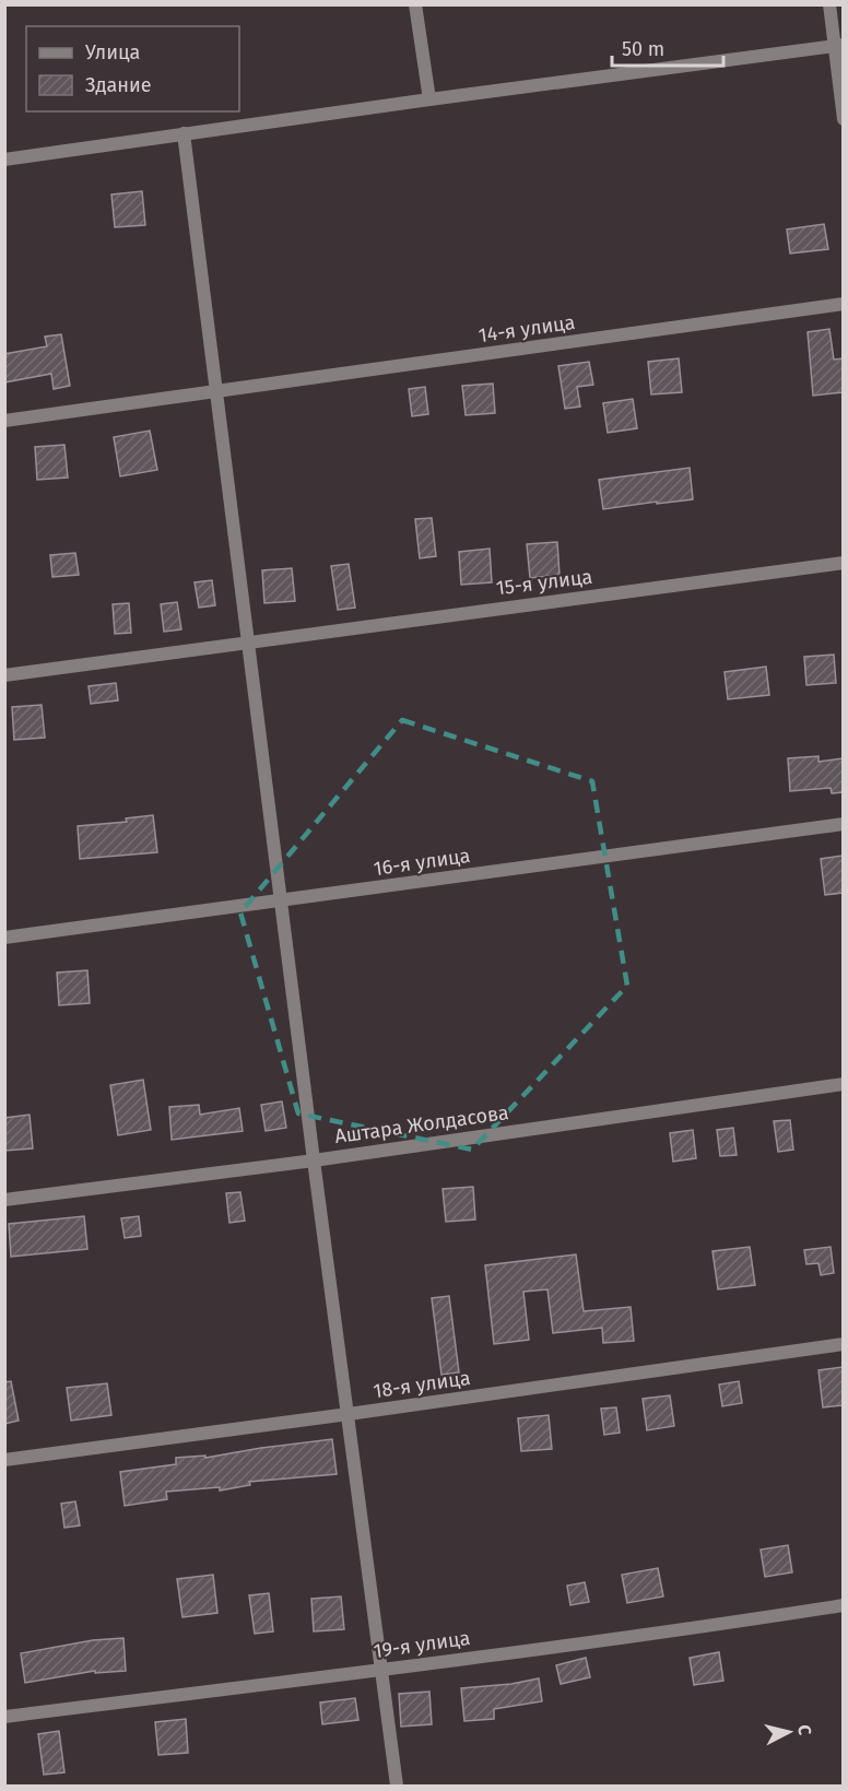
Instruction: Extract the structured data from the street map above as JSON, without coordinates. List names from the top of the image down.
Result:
{
  "streets": {
    "street": [
      "14-я улица",
      "15-я улица",
      "16-я улица",
      "Аштара Жолдасова",
      "18-я улица",
      "19-я улица"
    ]
  },
  "legend": ["Улица", "Здание"],
  "scale_bar": "50 m",
  "north": "right"
}
